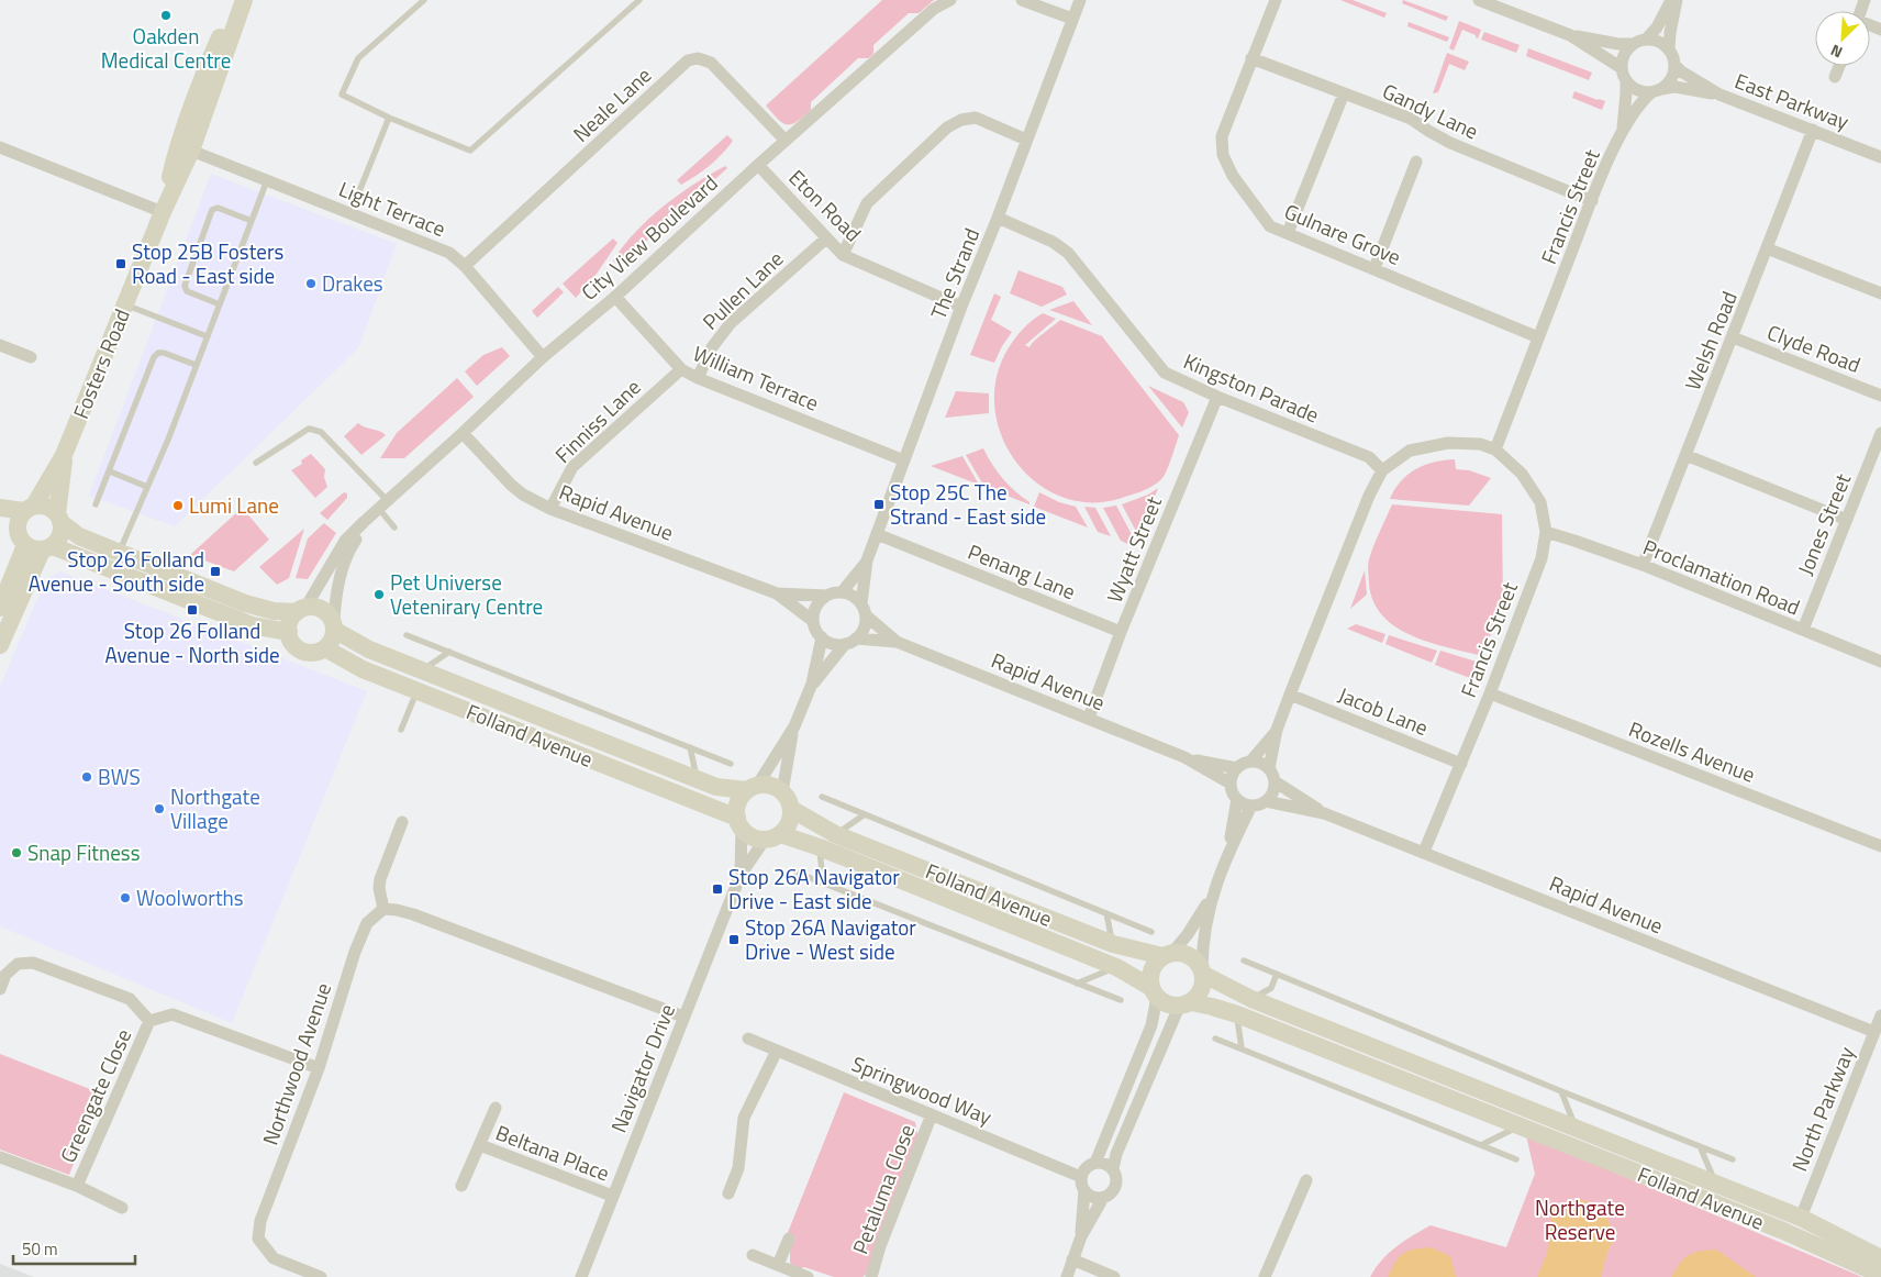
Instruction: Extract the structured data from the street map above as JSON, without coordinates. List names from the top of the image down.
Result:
{
  "streets": {
    "street": [
      "East Parkway",
      "Neale Lane",
      "Gandy Lane",
      "Eton Road",
      "Francis Street",
      "Light Terrace",
      "Gulnare Grove",
      "City View Boulevard",
      "The Strand",
      "Pullen Lane",
      "Welsh Road",
      "Clyde Road",
      "Fosters Road",
      "William Terrace",
      "Kingston Parade",
      "Finniss Lane",
      "Rapid Avenue",
      "Jones Street",
      "Wyatt Street",
      "Penang Lane",
      "Proclamation Road",
      "Jacob Lane",
      "Folland Avenue",
      "Rozells Avenue",
      "Northwood Avenue",
      "Navigator Drive",
      "Springwood Way",
      "Greengate Close",
      "North Parkway",
      "Beltana Place",
      "Petaluma Close"
    ]
  },
  "crossings": [
    ["East Parkway", "Francis Street"],
    ["East Parkway", "Welsh Road"],
    ["Neale Lane", "Light Terrace"],
    ["Neale Lane", "City View Boulevard"],
    ["Gandy Lane", "Francis Street"],
    ["Gandy Lane", "Gulnare Grove"],
    ["Eton Road", "City View Boulevard"],
    ["Eton Road", "The Strand"],
    ["Eton Road", "Pullen Lane"],
    ["Francis Street", "Gulnare Grove"],
    ["Francis Street", "Rapid Avenue"],
    ["Francis Street", "Proclamation Road"],
    ["Francis Street", "Jacob Lane"],
    ["Francis Street", "Rozells Avenue"],
    ["Light Terrace", "City View Boulevard"],
    ["Light Terrace", "Fosters Road"],
    ["City View Boulevard", "William Terrace"],
    ["City View Boulevard", "Rapid Avenue"],
    ["City View Boulevard", "Folland Avenue"],
    ["The Strand", "William Terrace"],
    ["The Strand", "Kingston Parade"],
    ["The Strand", "Rapid Avenue"],
    ["The Strand", "Penang Lane"],
    ["Pullen Lane", "William Terrace"],
    ["Welsh Road", "Clyde Road"],
    ["Welsh Road", "Proclamation Road"],
    ["William Terrace", "Finniss Lane"],
    ["Kingston Parade", "Wyatt Street"],
    ["Finniss Lane", "Rapid Avenue"],
    ["Rapid Avenue", "Wyatt Street"],
    ["Rapid Avenue", "North Parkway"],
    ["Jones Street", "Proclamation Road"],
    ["Wyatt Street", "Penang Lane"],
    ["Folland Avenue", "Navigator Drive"],
    ["Folland Avenue", "North Parkway"],
    ["Northwood Avenue", "Greengate Close"],
    ["Navigator Drive", "Beltana Place"],
    ["Springwood Way", "Petaluma Close"]
  ],
  "parks": ["Northgate Reserve"],
  "places": {
    "other": [
      "Oakden Medical Centre",
      "Drakes",
      "Lumi Lane",
      "Pet Universe Vetenirary Centre",
      "BWS",
      "Northgate Village",
      "Snap Fitness",
      "Woolworths"
    ],
    "transit": [
      "Stop 25B Fosters Road - East side",
      "Stop 25C The Strand - East side",
      "Stop 26 Folland Avenue - South side",
      "Stop 26 Folland Avenue - North side",
      "Stop 26A Navigator Drive - East side",
      "Stop 26A Navigator Drive - West side"
    ]
  },
  "scale_bar": "50 m",
  "north": "bottom left"
}
